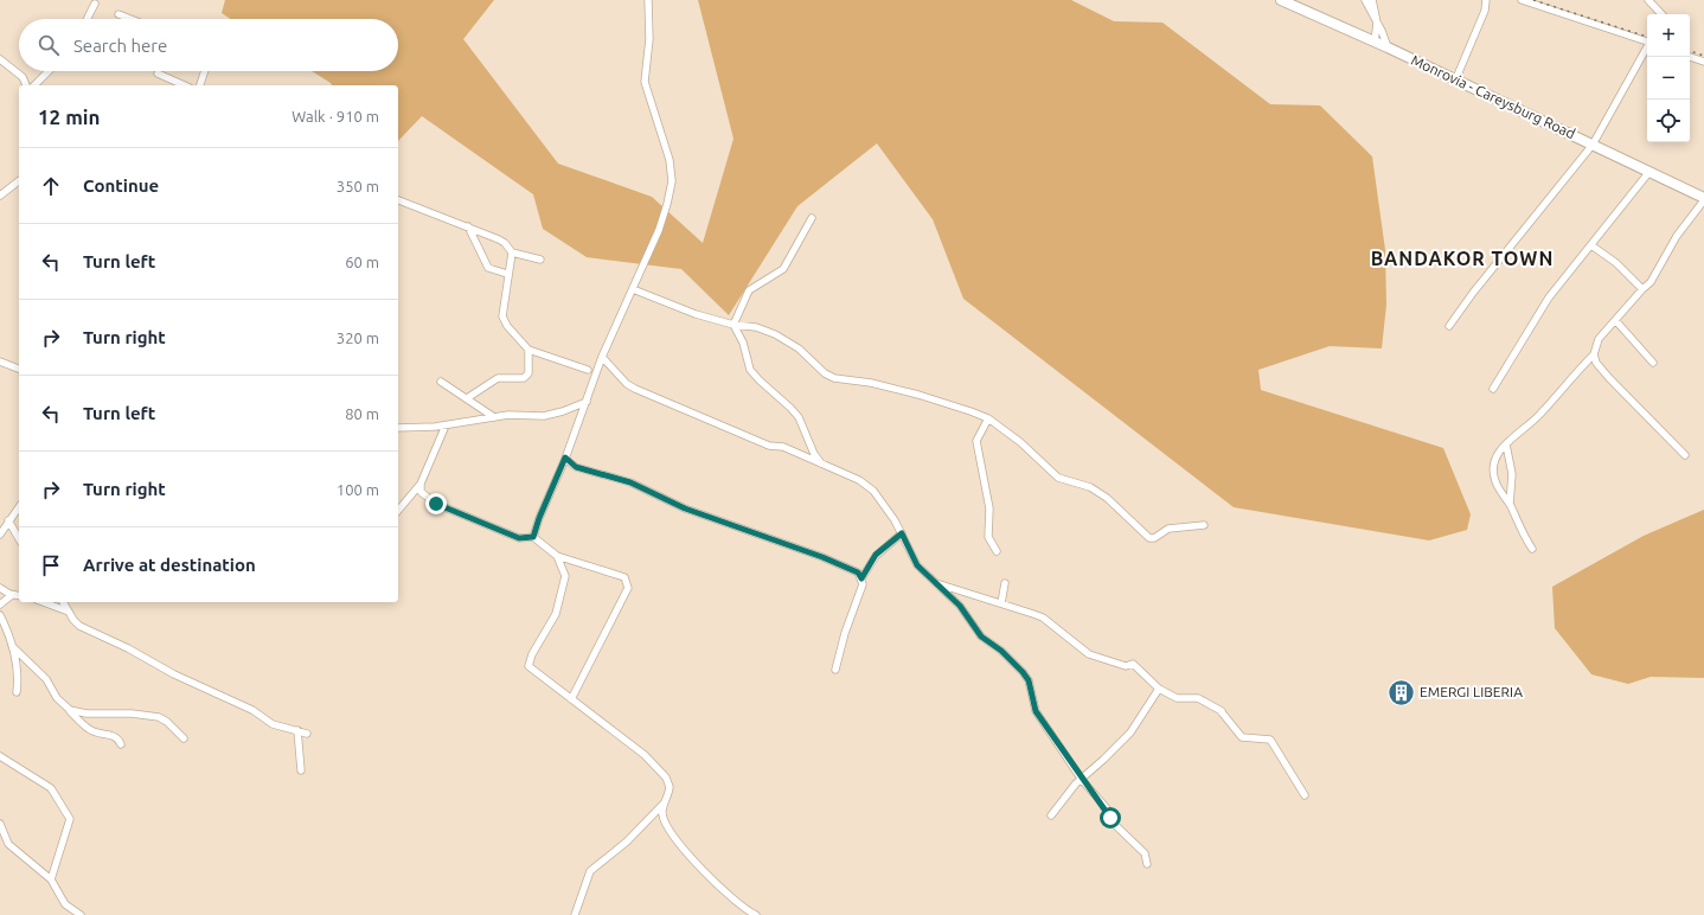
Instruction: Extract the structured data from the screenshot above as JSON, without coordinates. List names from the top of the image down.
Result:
{
  "streets": {
    "main road": ["Monrovia - Careysburg Road"]
  },
  "districts": ["BANDAKOR TOWN"],
  "places": {
    "building": ["EMERGI LIBERIA"]
  },
  "page": {
    "map_buttons": ["+", "−"],
    "search": "Search here",
    "heading": ["12 min", "Walk · 910 m"],
    "list": [
      ["Continue", "350 m"],
      ["Turn left", "60 m"],
      ["Turn right", "320 m"],
      ["Turn left", "80 m"],
      ["Turn right", "100 m"],
      "Arrive at destination"
    ]
  }
}
